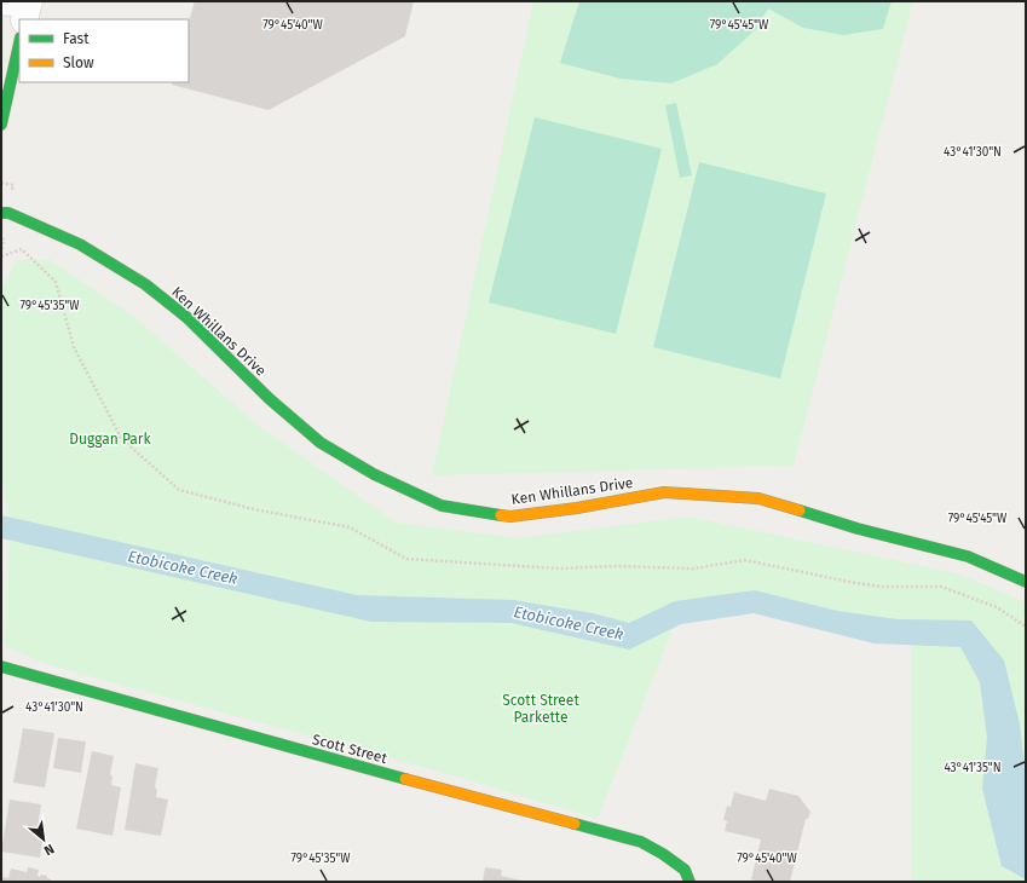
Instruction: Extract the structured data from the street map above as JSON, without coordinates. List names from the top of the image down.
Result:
{
  "streets": {
    "street": ["Ken Whillans Drive", "Scott Street"]
  },
  "water": ["Etobicoke Creek"],
  "parks": ["Duggan Park", "Scott Street Parkette"],
  "legend": ["Fast", "Slow"],
  "north": "bottom right",
  "coordinates": [
    "79°45'40\"W",
    "79°45'45\"W",
    "43°41'30\"N",
    "79°45'35\"W",
    "43°41'35\"N"
  ]
}
